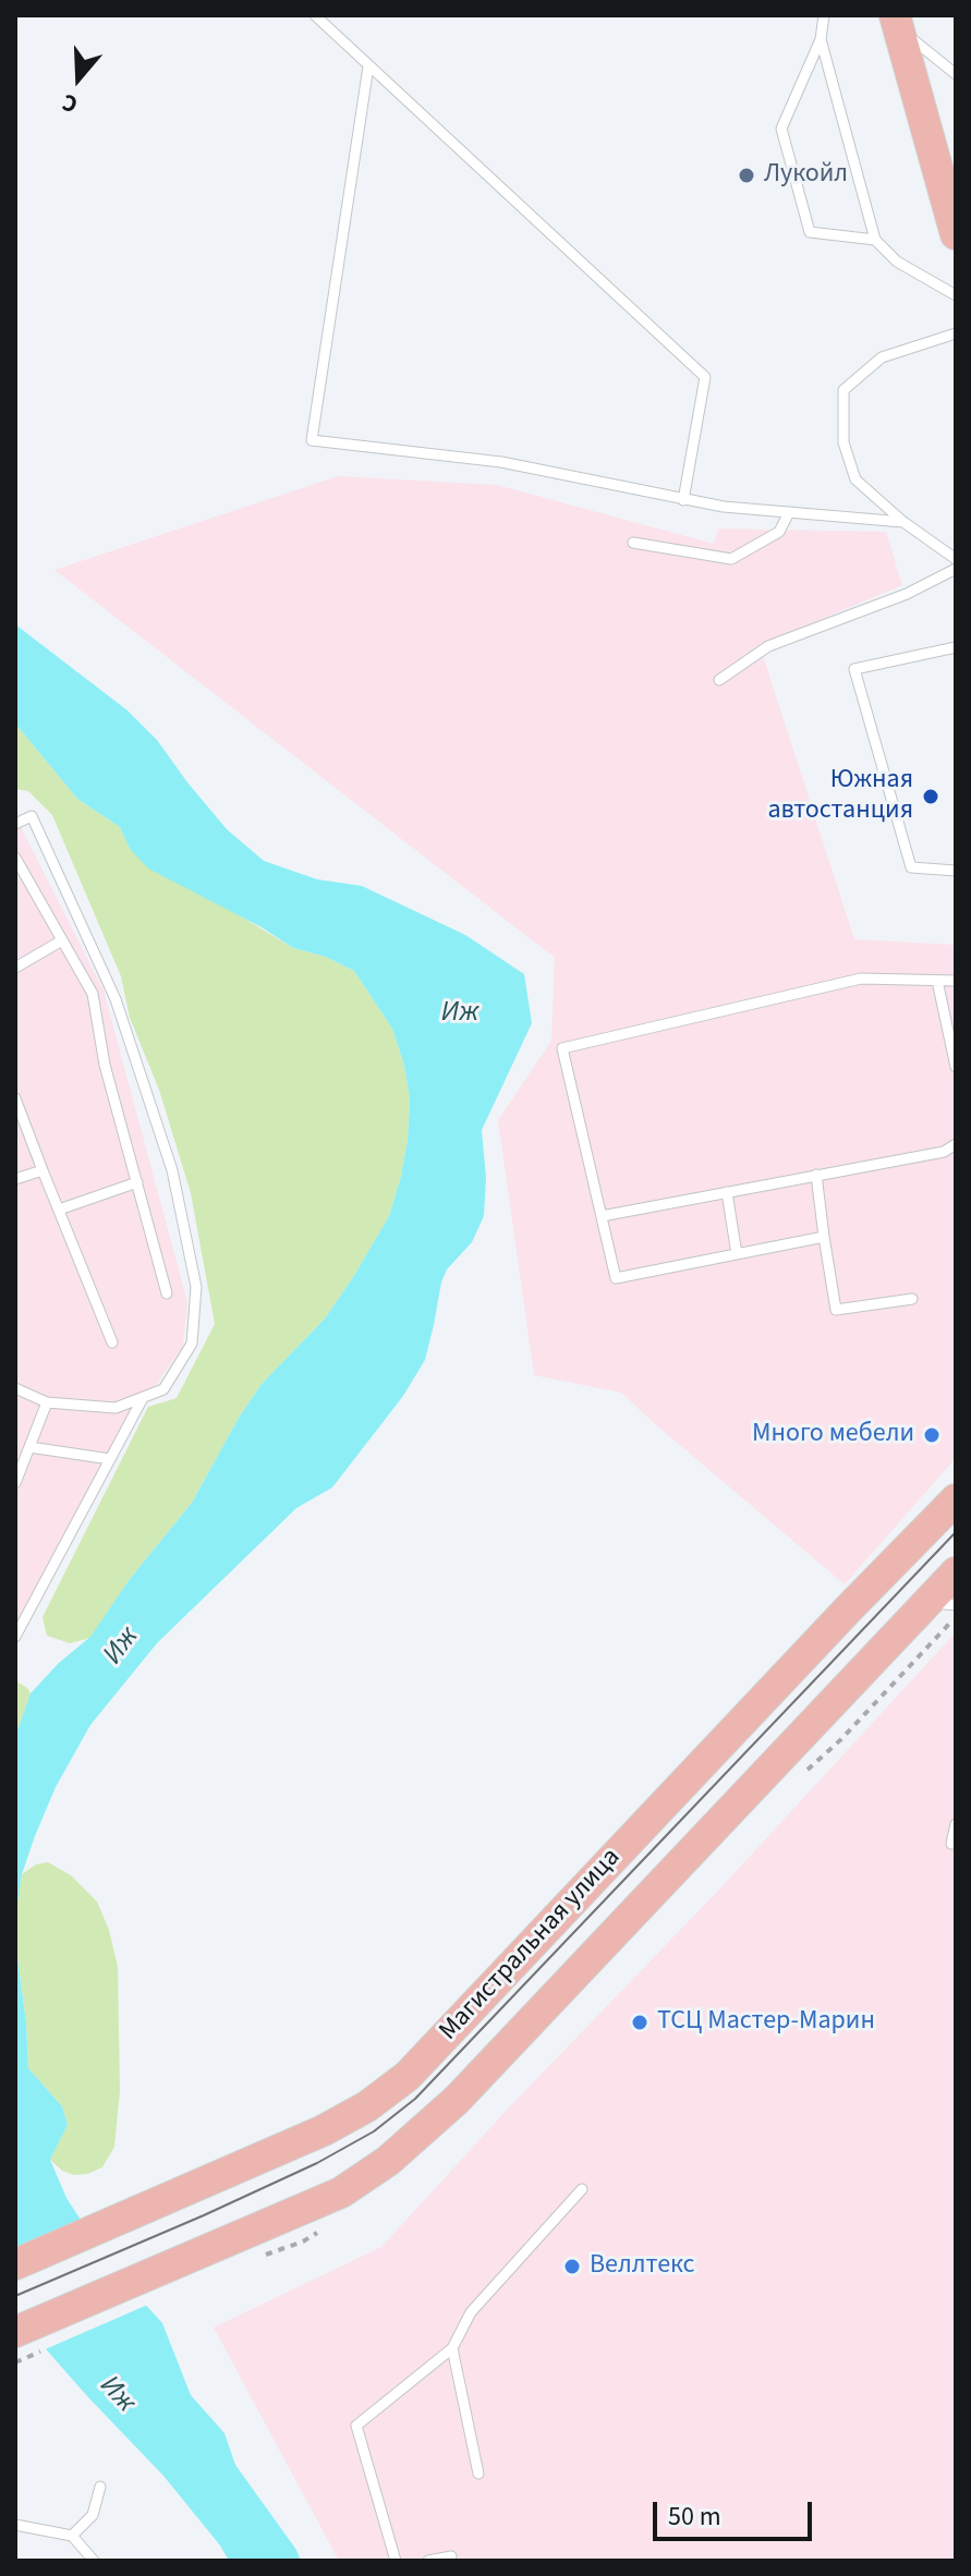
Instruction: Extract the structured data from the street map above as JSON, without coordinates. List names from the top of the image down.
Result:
{
  "streets": {
    "main road": ["Магистральная улица"]
  },
  "water": ["Иж"],
  "places": [
    "Лукойл",
    "Южная автостанция",
    "Много мебели",
    "ТСЦ Мастер-Марин",
    "Веллтекс"
  ],
  "scale_bar": "50 m",
  "north": "bottom"
}
